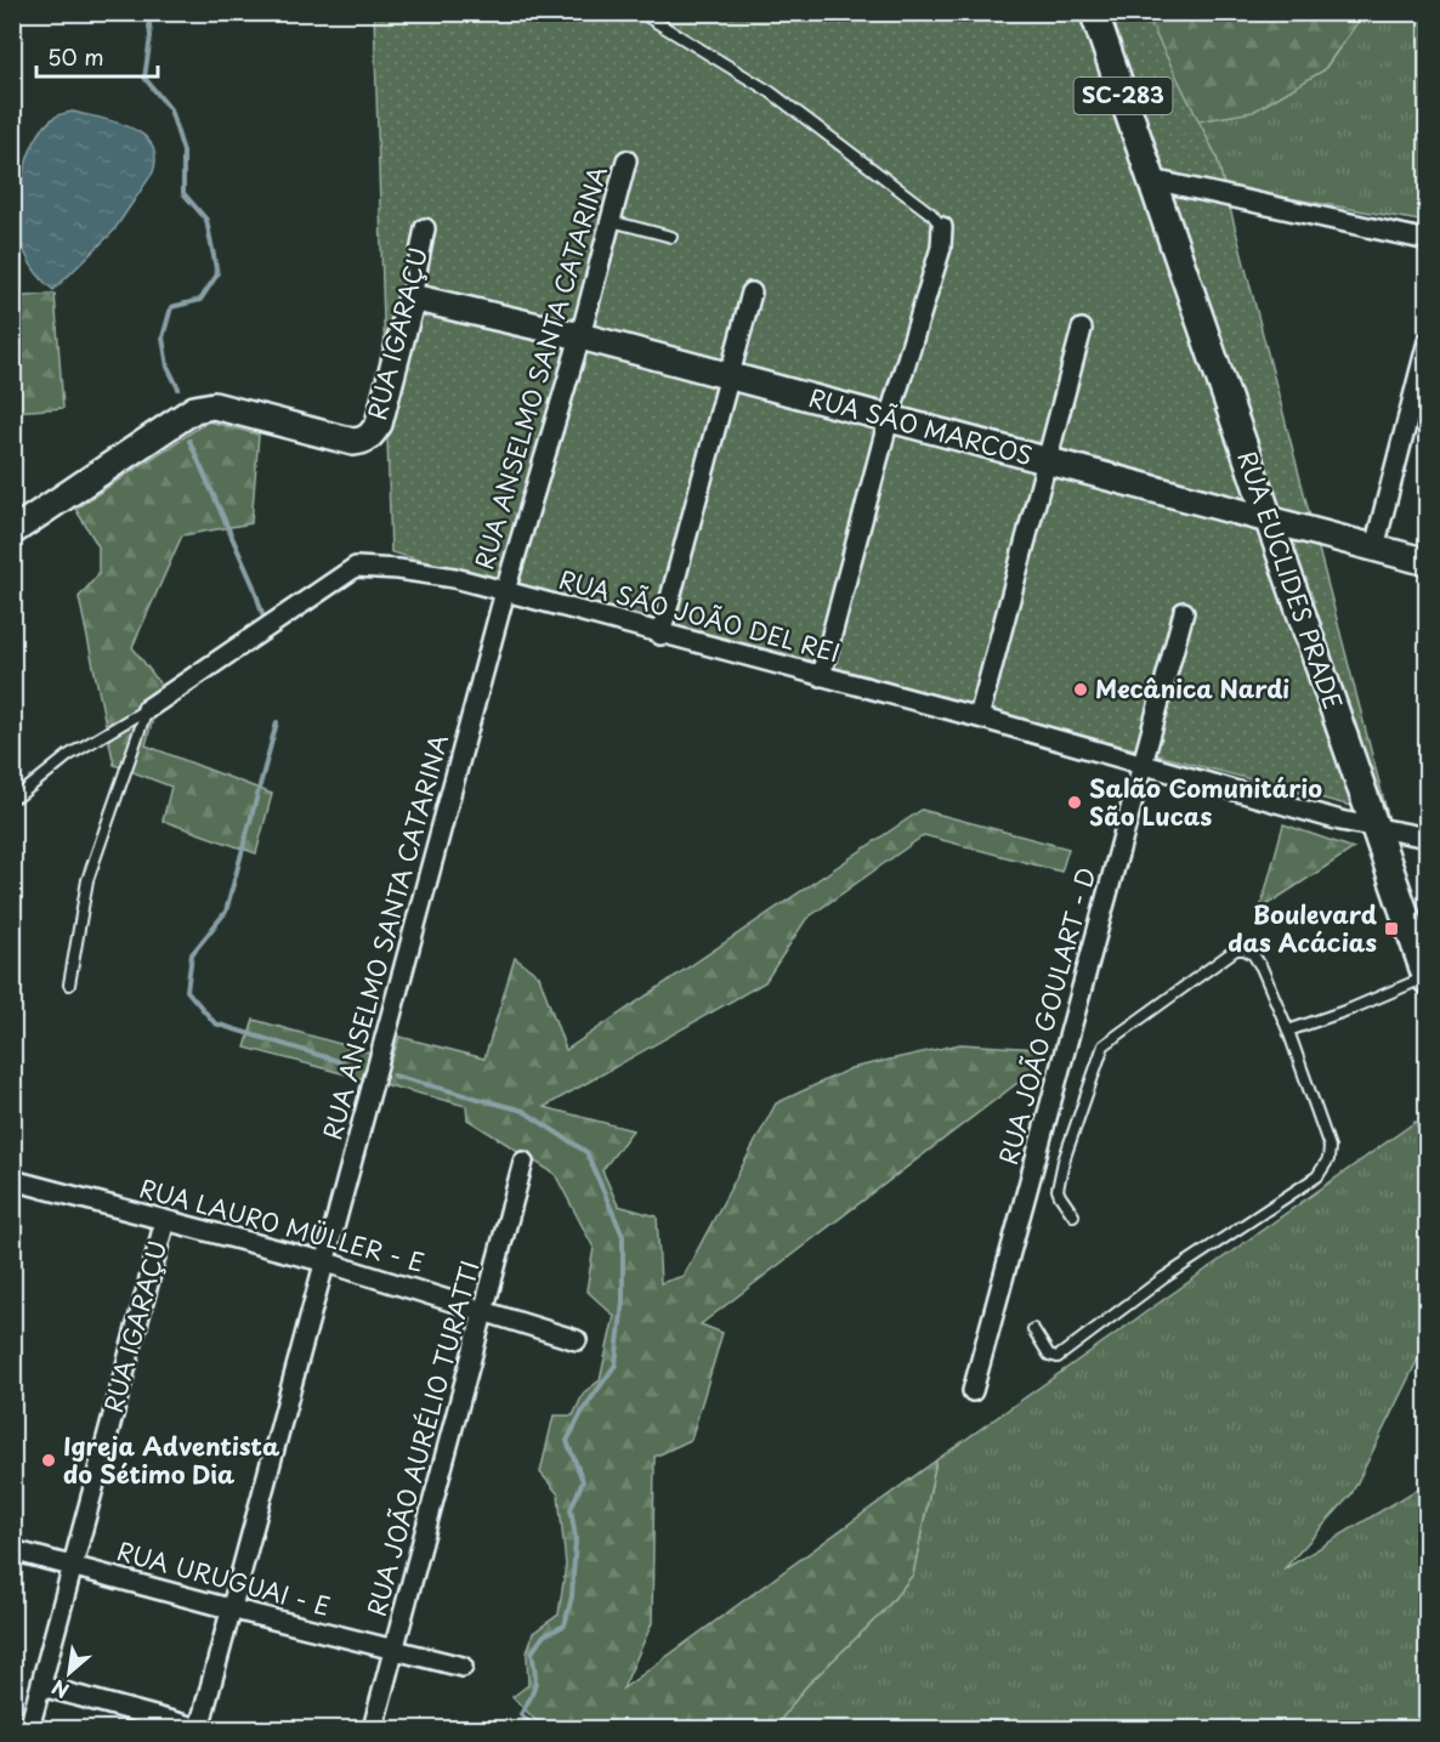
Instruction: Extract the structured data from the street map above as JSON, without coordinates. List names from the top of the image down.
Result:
{
  "streets": {
    "main road": ["SC-283", "RUA EUCLIDES PRADE"],
    "street": [
      "RUA IGARAÇU",
      "RUA ANSELMO SANTA CATARINA",
      "RUA SÃO MARCOS",
      "RUA SÃO JOÃO DEL REI",
      "RUA JOÃO GOULART - D",
      "RUA LAURO MÜLLER - E",
      "RUA JOÃO AURÉLIO TURATTI",
      "RUA URUGUAI - E"
    ]
  },
  "crossings": [
    ["SC-283", "RUA EUCLIDES PRADE"],
    ["RUA IGARAÇU", "RUA SÃO MARCOS"],
    ["RUA IGARAÇU", "RUA LAURO MÜLLER - E"],
    ["RUA IGARAÇU", "RUA URUGUAI - E"],
    ["RUA ANSELMO SANTA CATARINA", "RUA SÃO MARCOS"],
    ["RUA ANSELMO SANTA CATARINA", "RUA SÃO JOÃO DEL REI"],
    ["RUA ANSELMO SANTA CATARINA", "RUA LAURO MÜLLER - E"],
    ["RUA ANSELMO SANTA CATARINA", "RUA URUGUAI - E"],
    ["RUA SÃO MARCOS", "RUA EUCLIDES PRADE"],
    ["RUA EUCLIDES PRADE", "RUA SÃO JOÃO DEL REI"],
    ["RUA SÃO JOÃO DEL REI", "RUA JOÃO GOULART - D"],
    ["RUA LAURO MÜLLER - E", "RUA JOÃO AURÉLIO TURATTI"],
    ["RUA JOÃO AURÉLIO TURATTI", "RUA URUGUAI - E"]
  ],
  "places": {
    "other": ["Mecânica Nardi", "Salão Comunitário São Lucas", "Igreja Adventista do Sétimo Dia"],
    "transit": ["Boulevard das Acácias"]
  },
  "scale_bar": "50 m",
  "north": "bottom left"
}
